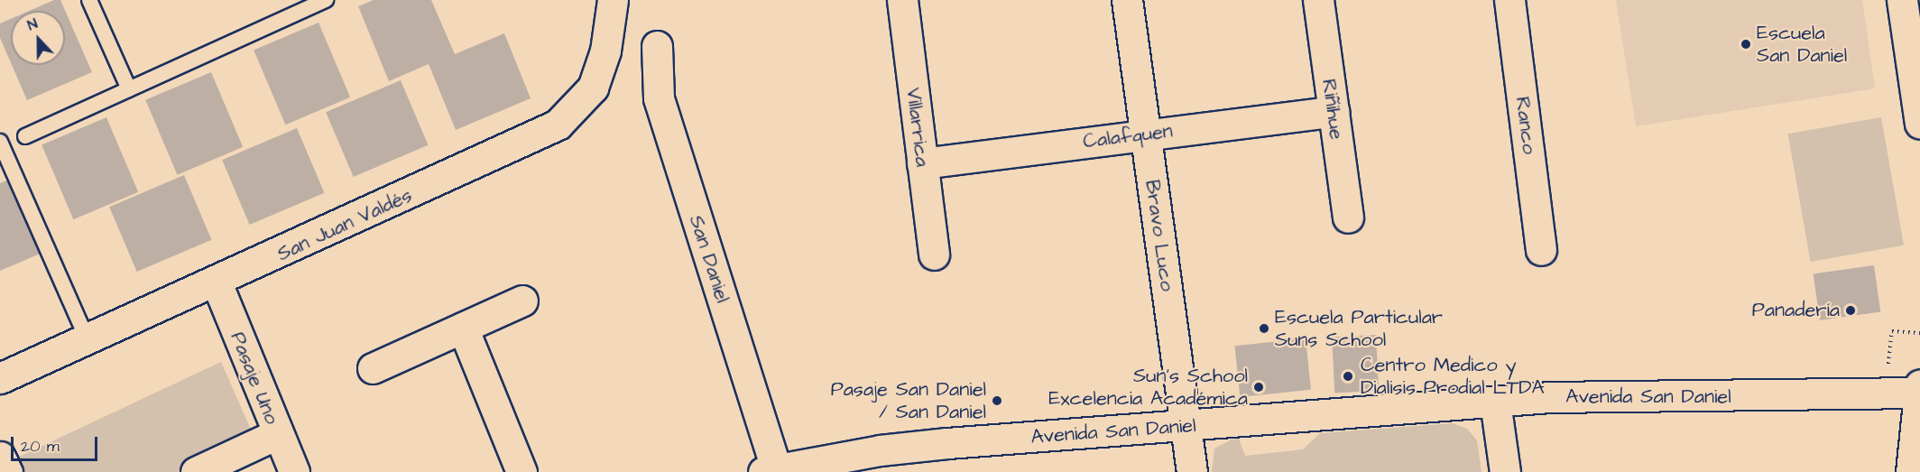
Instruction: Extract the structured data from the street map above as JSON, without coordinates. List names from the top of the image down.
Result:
{
  "streets": {
    "street": [
      "Riñihue",
      "Ranco",
      "Villarrica",
      "Calafquen",
      "San Juan Valdés",
      "Bravo Luco",
      "San Daniel",
      "Pasaje Uno",
      "Avenida San Daniel"
    ]
  },
  "crossings": [
    ["Riñihue", "Calafquen"],
    ["Villarrica", "Calafquen"],
    ["Calafquen", "Bravo Luco"],
    ["San Juan Valdés", "Pasaje Uno"],
    ["Bravo Luco", "Avenida San Daniel"],
    ["San Daniel", "Avenida San Daniel"]
  ],
  "places": [
    "Escuela San Daniel",
    "Panadería",
    "Escuela Particular Suns School",
    "Centro Medico y Dialisis Prodial LTDA",
    "Sun's School Excelencia Académica",
    "Pasaje San Daniel / San Daniel"
  ],
  "scale_bar": "20 m",
  "north": "top"
}
